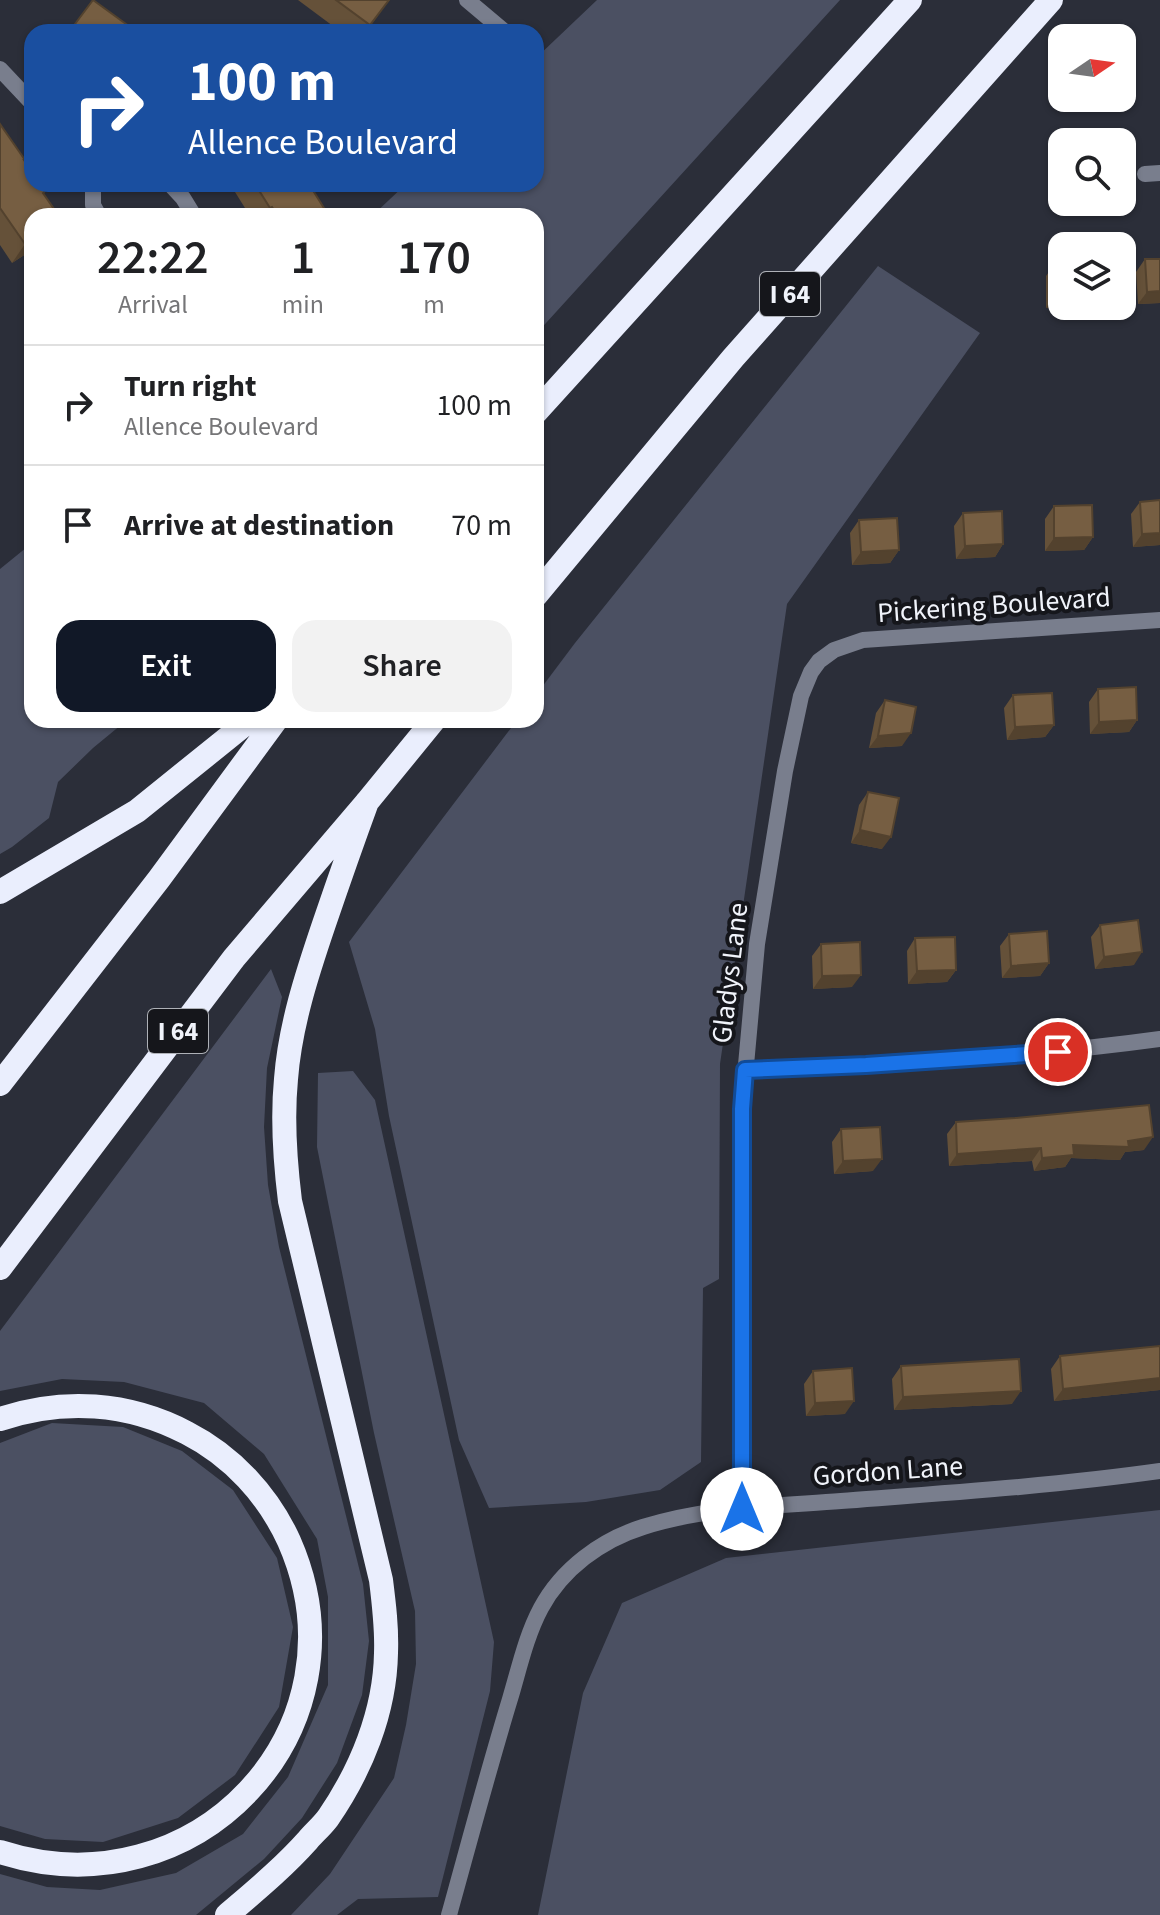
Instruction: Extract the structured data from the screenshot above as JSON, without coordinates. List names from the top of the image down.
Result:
{
  "streets": {
    "highway": ["I 64"],
    "street": ["Pickering Boulevard", "Gladys Lane", "Gordon Lane"]
  },
  "crossings": [
    ["Pickering Boulevard", "Gladys Lane"],
    ["Gladys Lane", "Gordon Lane"]
  ],
  "north": "right",
  "page": {
    "turn": ["100 m", "Allence Boulevard"],
    "eta": [
      "22:22",
      "Arrival",
      "1",
      "min",
      "170",
      "m"
    ],
    "list": [
      {
        "name": "Turn right",
        "note": "Allence Boulevard",
        "value": "100 m"
      },
      {
        "name": "Arrive at destination",
        "value": "70 m"
      }
    ],
    "buttons": ["Exit", "Share"]
  }
}
